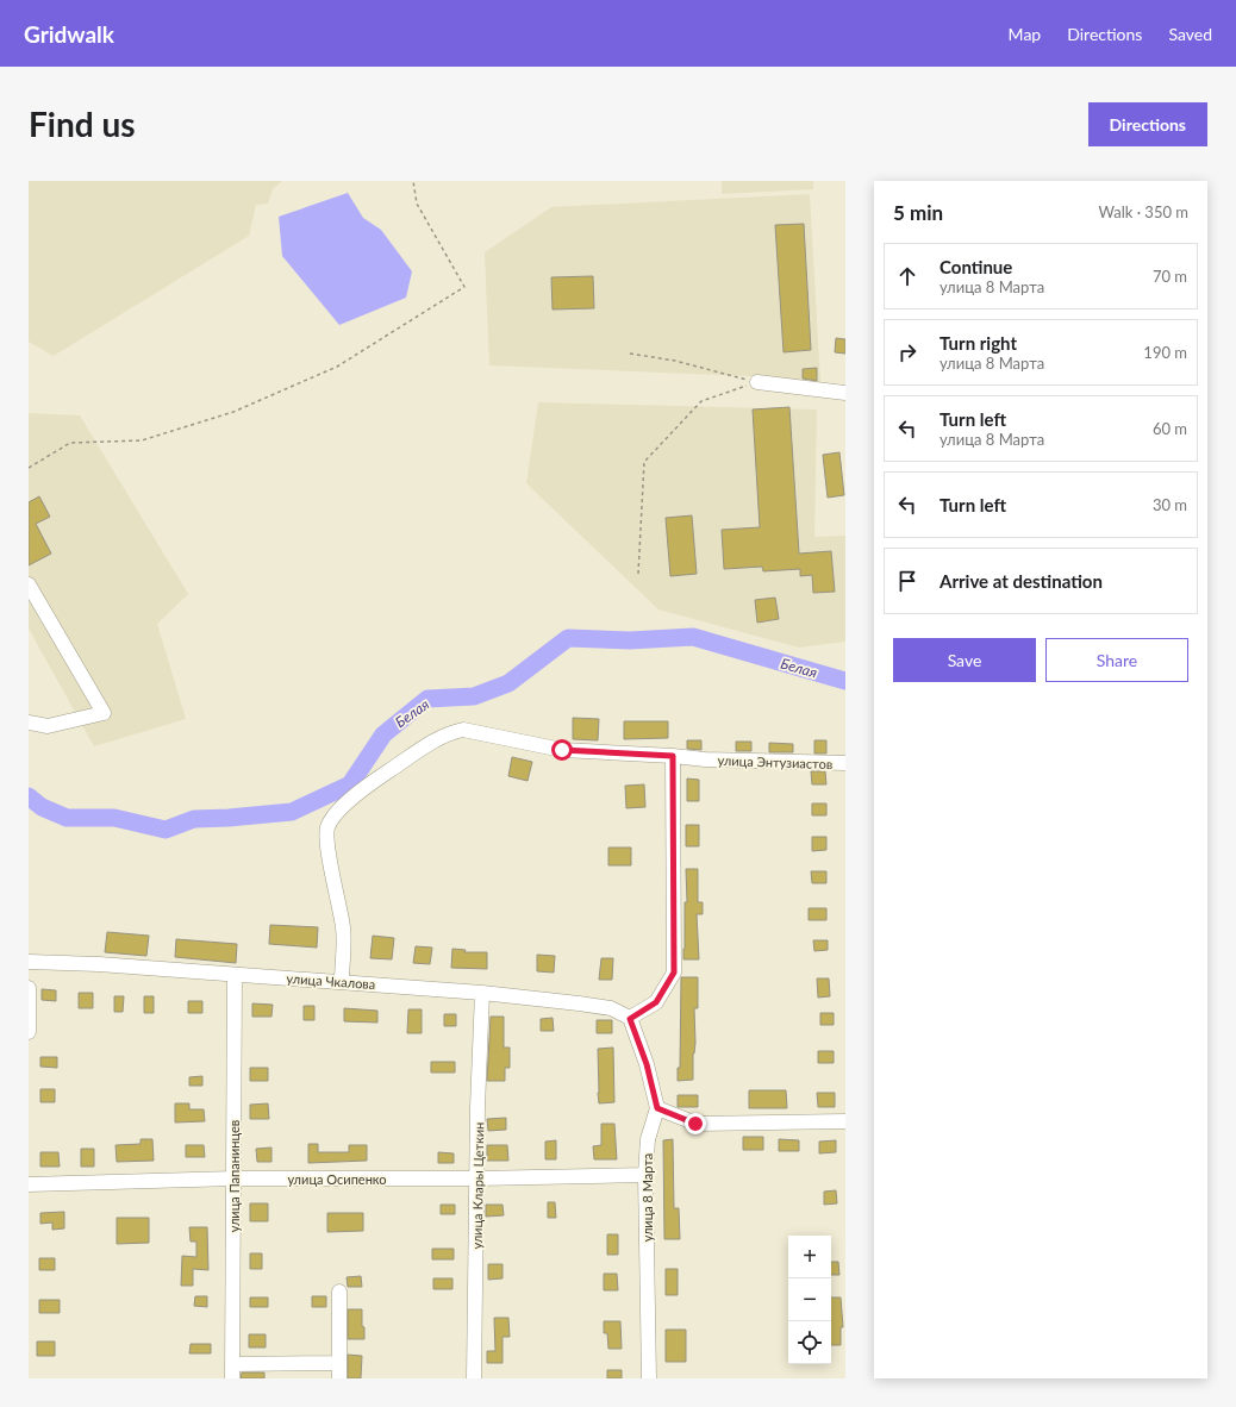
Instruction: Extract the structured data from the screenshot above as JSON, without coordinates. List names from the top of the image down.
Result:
{
  "streets": {
    "street": [
      "улица Энтузиастов",
      "улица Чкалова",
      "улица Папанинцев",
      "улица Осипенко",
      "улица Клары Цеткин",
      "улица 8 Марта"
    ]
  },
  "crossings": [
    ["улица Чкалова", "улица Папанинцев"],
    ["улица Чкалова", "улица Клары Цеткин"],
    ["улица Папанинцев", "улица Осипенко"],
    ["улица Осипенко", "улица Клары Цеткин"],
    ["улица Осипенко", "улица 8 Марта"]
  ],
  "water": ["Белая"],
  "page": {
    "header": "Gridwalk",
    "nav": ["Map", "Directions", "Saved"],
    "buttons": [
      "Directions",
      ["Save", "Share"]
    ],
    "title": "Find us",
    "heading": ["5 min", "Walk · 350 m"],
    "list": [
      ["Continue", "улица 8 Марта", "70 m"],
      ["Turn right", "улица 8 Марта", "190 m"],
      ["Turn left", "улица 8 Марта", "60 m"],
      ["Turn left", "30 m"],
      "Arrive at destination"
    ],
    "map_buttons": ["+", "−"]
  }
}
